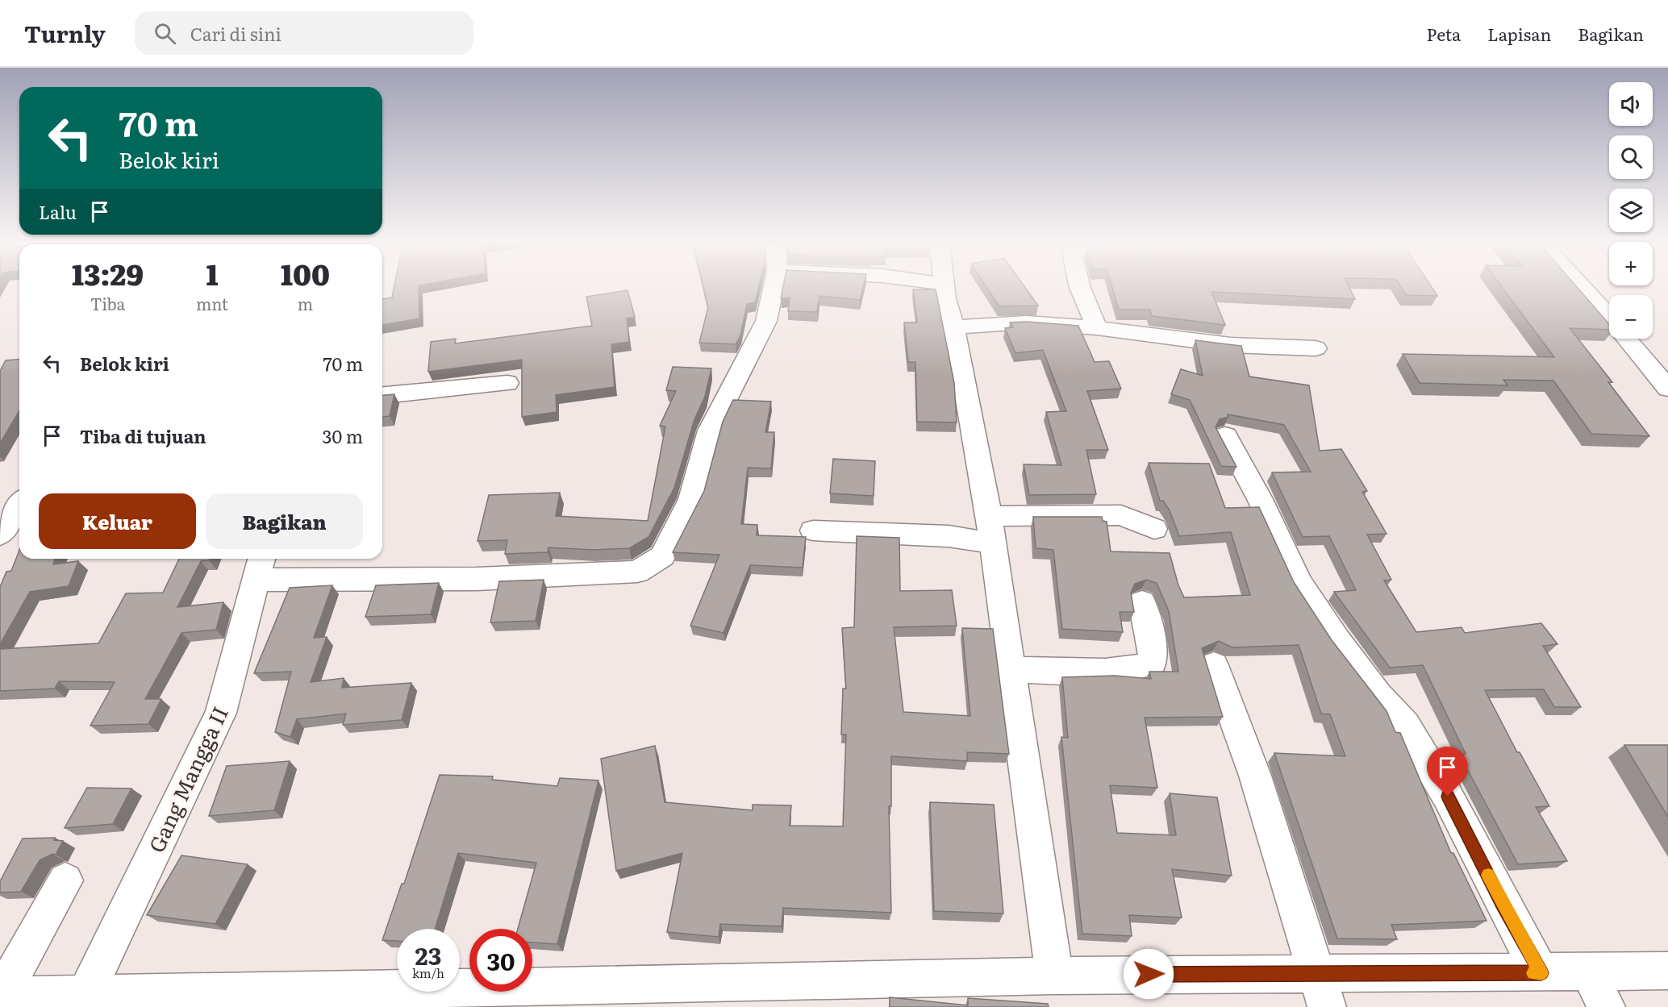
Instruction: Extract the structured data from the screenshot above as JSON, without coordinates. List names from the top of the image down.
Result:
{
  "streets": {
    "street": ["Gang Mangga II"]
  },
  "page": {
    "header": "Turnly",
    "search": "Cari di sini",
    "nav": ["Peta", "Lapisan", "Bagikan"],
    "map_buttons": ["+", "−"],
    "turn": ["70 m", "Belok kiri"],
    "then": "Lalu",
    "eta": [
      "13:29",
      "Tiba",
      "1",
      "mnt",
      "100",
      "m"
    ],
    "list": [
      {
        "name": "Belok kiri",
        "value": "70 m"
      },
      {
        "name": "Tiba di tujuan",
        "value": "30 m"
      }
    ],
    "buttons": ["Keluar", "Bagikan"],
    "speed": "23 km/h",
    "limit": "30"
  }
}
